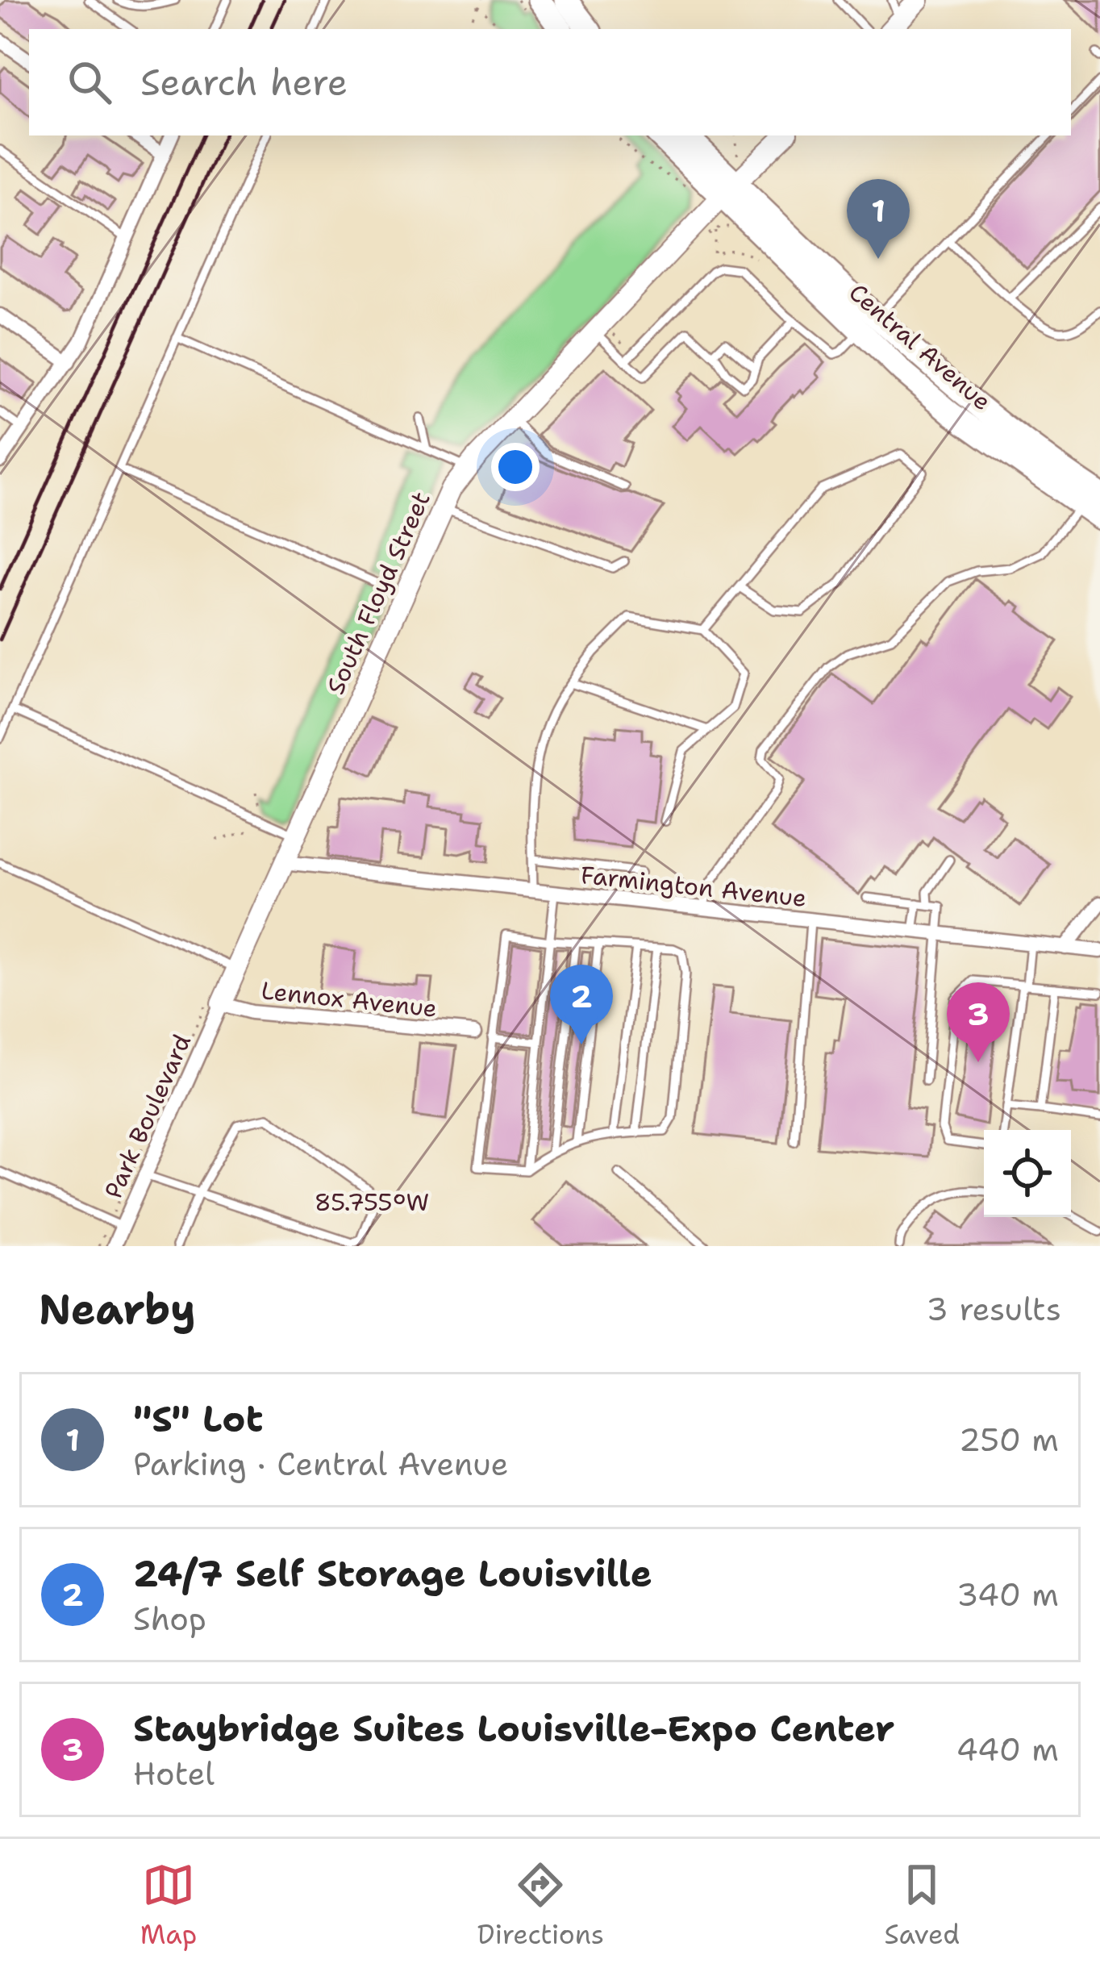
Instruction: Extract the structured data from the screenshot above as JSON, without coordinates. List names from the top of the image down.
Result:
{
  "streets": {
    "main road": ["Central Avenue"],
    "street": [
      "South Floyd Street",
      "Farmington Avenue",
      "Lennox Avenue",
      "Park Boulevard"
    ]
  },
  "crossings": [
    ["Central Avenue", "South Floyd Street"],
    ["South Floyd Street", "Farmington Avenue"],
    ["South Floyd Street", "Lennox Avenue"],
    ["South Floyd Street", "Park Boulevard"],
    ["Lennox Avenue", "Park Boulevard"]
  ],
  "page": {
    "search": "Search here",
    "pins": ["1", "2", "3"],
    "heading": ["Nearby", "3 results"],
    "list": [
      {
        "mark": "1",
        "name": "\"S\" Lot",
        "note": "Parking · Central Avenue",
        "value": "250 m"
      },
      {
        "mark": "2",
        "name": "24/7 Self Storage Louisville",
        "note": "Shop",
        "value": "340 m"
      },
      {
        "mark": "3",
        "name": "Staybridge Suites Louisville-Expo Center",
        "note": "Hotel",
        "value": "440 m"
      }
    ],
    "nav": ["Map", "Directions", "Saved"]
  },
  "coordinates": ["85.755°W"]
}
